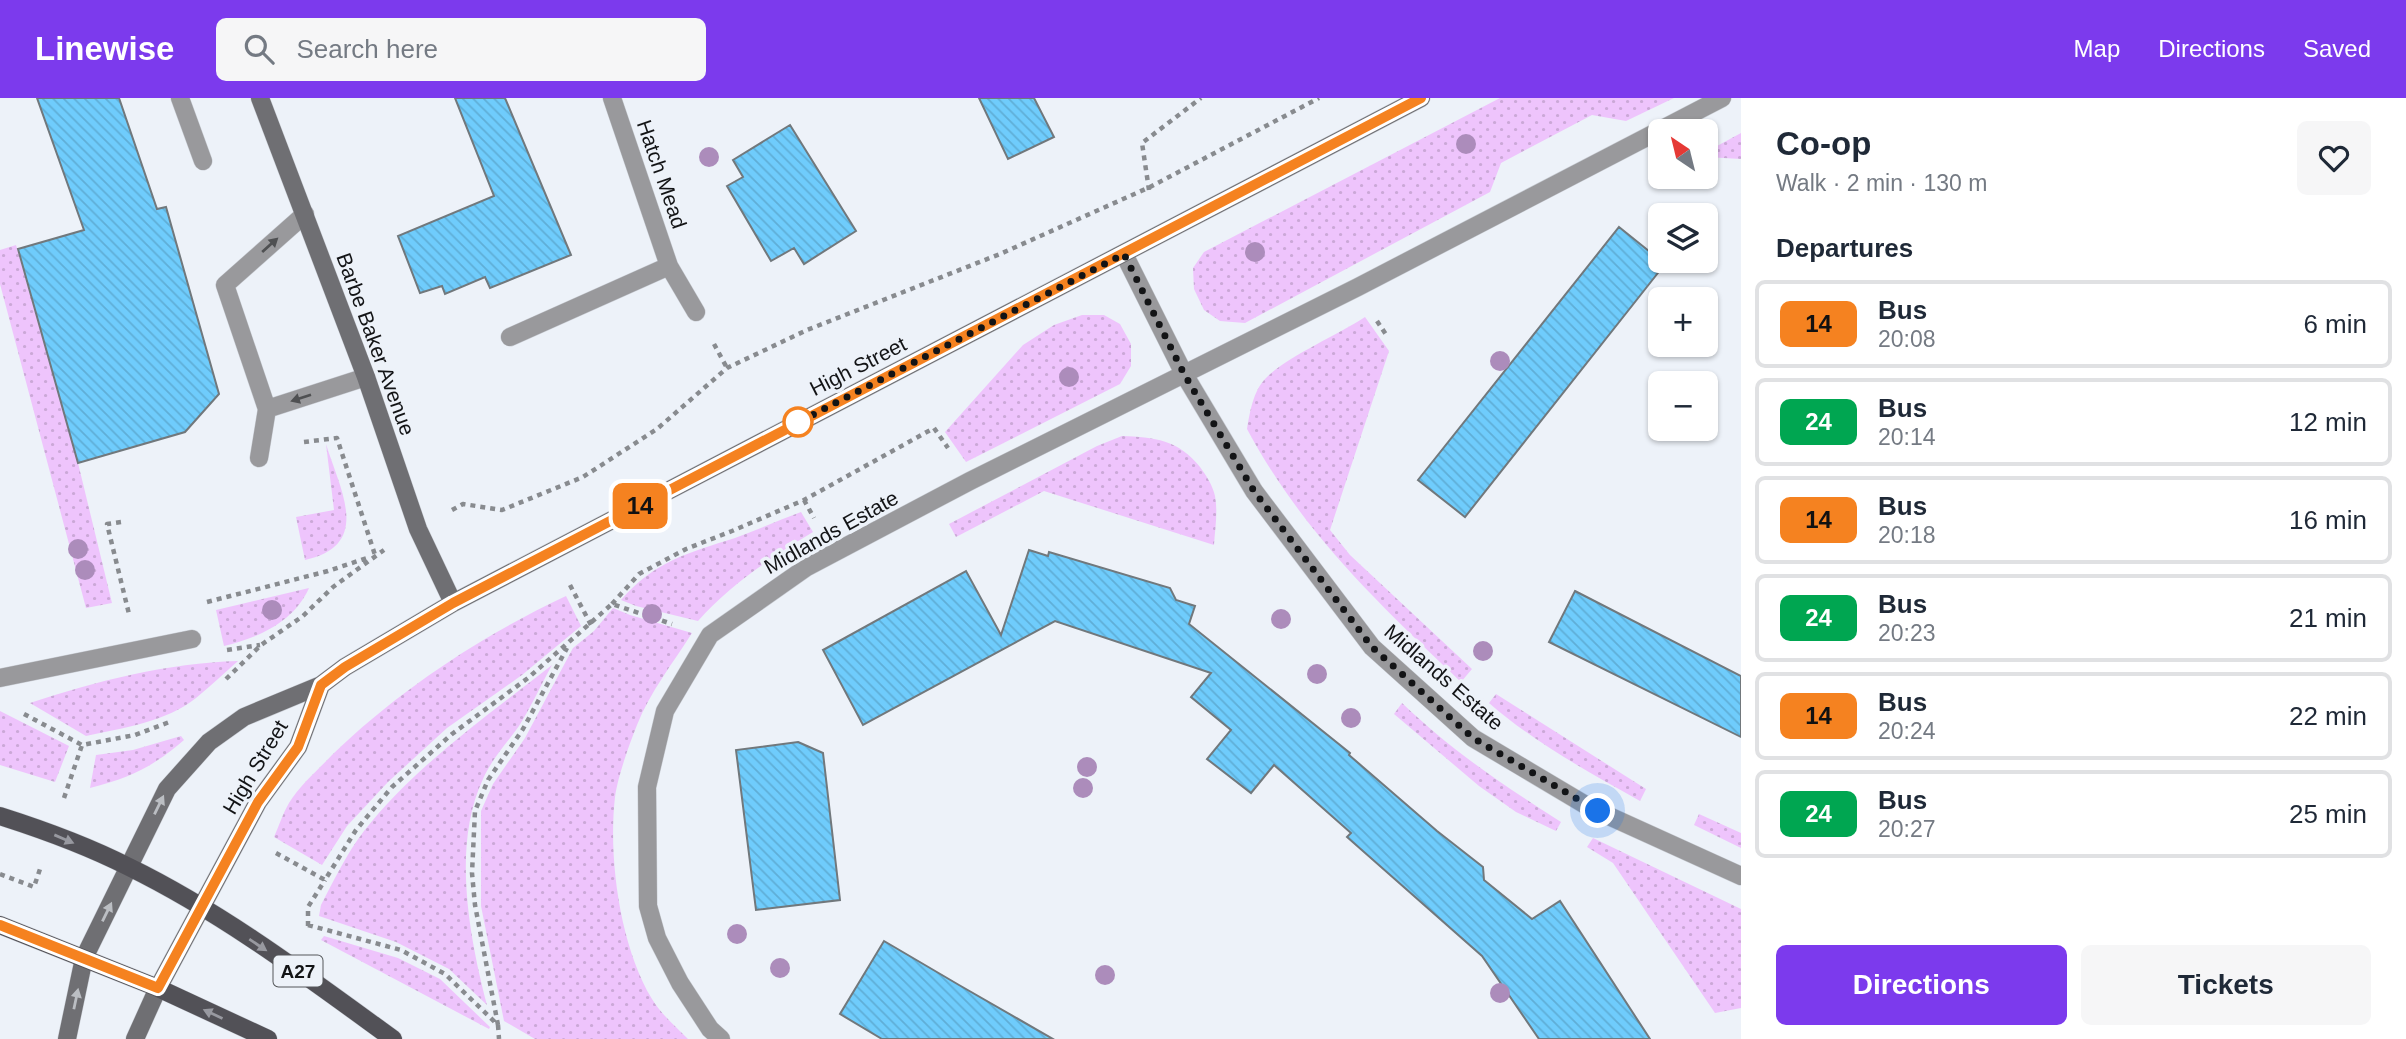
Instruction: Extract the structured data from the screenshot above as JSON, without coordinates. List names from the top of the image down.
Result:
{
  "streets": {
    "main road": ["Barbe Baker Avenue", "High Street", "A27"],
    "street": ["Hatch Mead", "Midlands Estate"]
  },
  "crossings": [
    ["Barbe Baker Avenue", "High Street"],
    ["High Street", "Midlands Estate"],
    ["High Street", "A27"]
  ],
  "lines": ["bus line 14"],
  "north": "top left",
  "page": {
    "header": "Linewise",
    "search": "Search here",
    "nav": ["Map", "Directions", "Saved"],
    "on_map": "14",
    "heading": [
      ["Co-op", "Walk · 2 min · 130 m"],
      "Departures"
    ],
    "map_buttons": ["+", "−"],
    "list": [
      {
        "mark": "14",
        "name": "Bus",
        "note": "20:08",
        "value": "6 min"
      },
      {
        "mark": "24",
        "name": "Bus",
        "note": "20:14",
        "value": "12 min"
      },
      {
        "mark": "14",
        "name": "Bus",
        "note": "20:18",
        "value": "16 min"
      },
      {
        "mark": "24",
        "name": "Bus",
        "note": "20:23",
        "value": "21 min"
      },
      {
        "mark": "14",
        "name": "Bus",
        "note": "20:24",
        "value": "22 min"
      },
      {
        "mark": "24",
        "name": "Bus",
        "note": "20:27",
        "value": "25 min"
      }
    ],
    "buttons": ["Directions", "Tickets"]
  }
}
